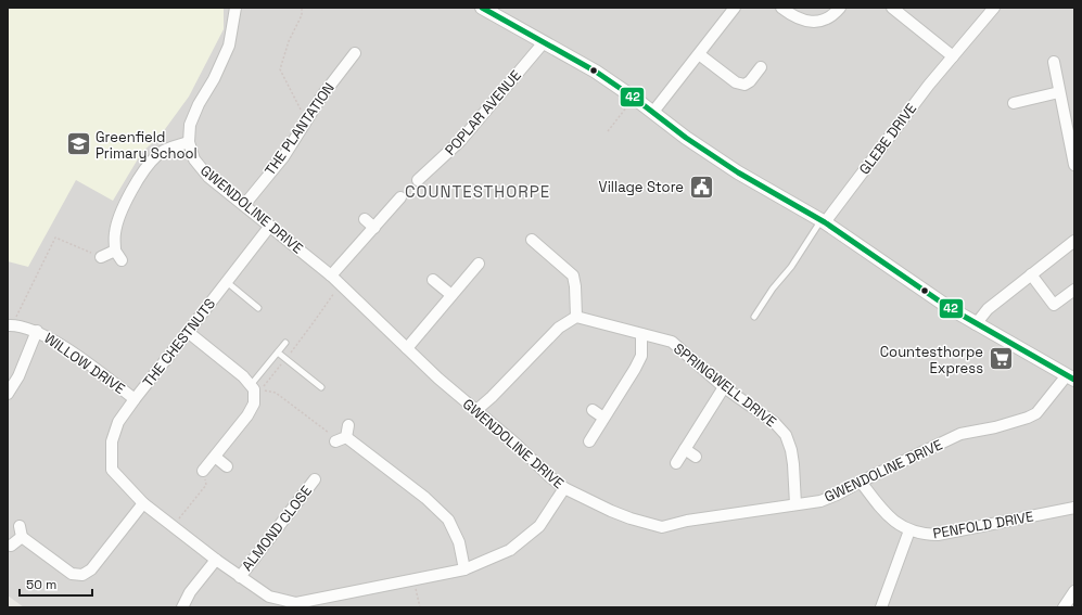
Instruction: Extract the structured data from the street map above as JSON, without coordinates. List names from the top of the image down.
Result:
{
  "streets": {
    "street": [
      "POPLAR AVENUE",
      "THE PLANTATION",
      "GLEBE DRIVE",
      "GWENDOLINE DRIVE",
      "THE CHESTNUTS",
      "WILLOW DRIVE",
      "SPRINGWELL DRIVE",
      "PENFOLD DRIVE",
      "ALMOND CLOSE"
    ]
  },
  "crossings": [
    ["THE PLANTATION", "GWENDOLINE DRIVE"],
    ["GWENDOLINE DRIVE", "THE CHESTNUTS"],
    ["GWENDOLINE DRIVE", "SPRINGWELL DRIVE"],
    ["GWENDOLINE DRIVE", "PENFOLD DRIVE"],
    ["THE CHESTNUTS", "WILLOW DRIVE"]
  ],
  "districts": ["COUNTESTHORPE"],
  "places": {
    "school or university": ["Greenfield Primary School"],
    "public building": ["Village Store"],
    "supermarket": ["Countesthorpe Express"]
  },
  "lines": ["transit line 42"],
  "scale_bar": "50 m"
}
